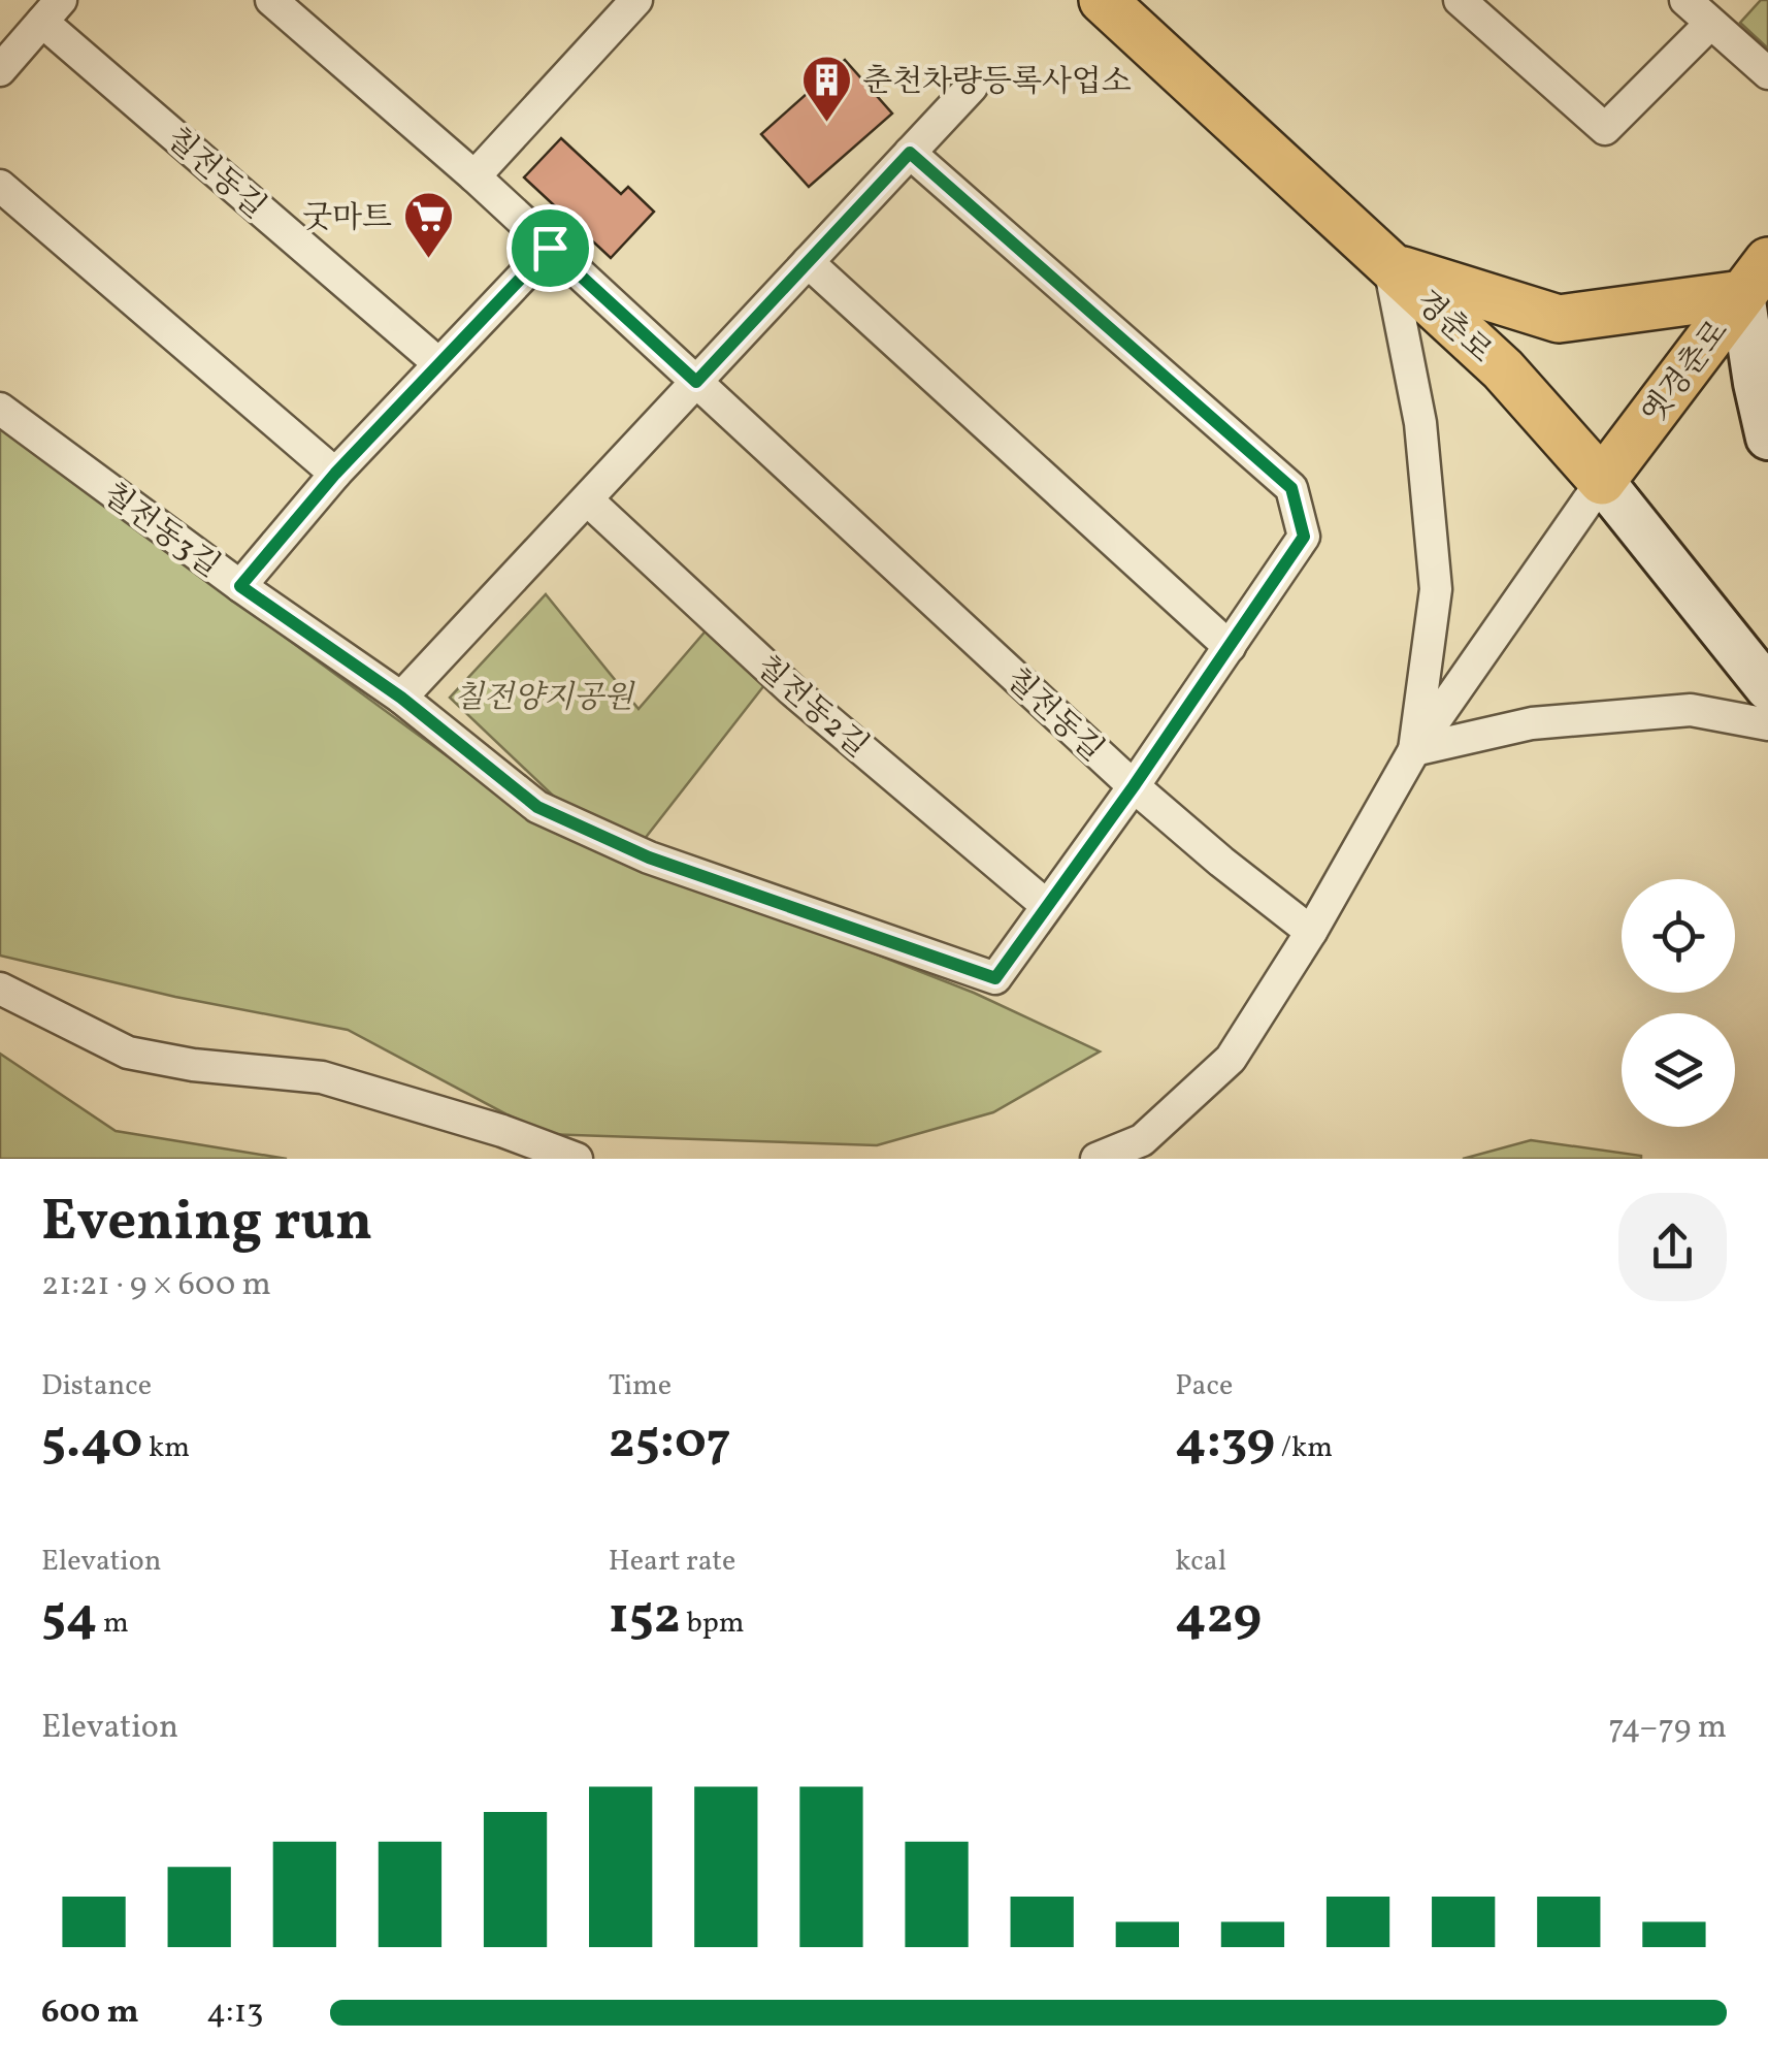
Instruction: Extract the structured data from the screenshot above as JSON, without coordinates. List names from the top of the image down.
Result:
{
  "streets": {
    "main road": ["경춘로", "옛경춘로"],
    "street": ["칠전동길", "칠전동3길", "칠전동2길"]
  },
  "crossings": [
    ["칠전동길", "칠전동3길"],
    ["경춘로", "옛경춘로"],
    ["칠전동3길", "칠전동2길"]
  ],
  "parks": ["칠전양지공원"],
  "places": {
    "building": ["춘천차량등록사업소"],
    "supermarket": ["굿마트"]
  },
  "page": {
    "heading": ["Evening run", "21:21 · 9 × 600 m"],
    "stats": [
      ["Distance", "5.40 km"],
      ["Time", "25:07"],
      ["Pace", "4:39 /km"],
      ["Elevation", "54 m"],
      ["Heart rate", "152 bpm"],
      ["kcal", "429"]
    ],
    "chart": ["Elevation", "74–79 m"],
    "list": [
      {
        "name": "600 m",
        "note": "4:13"
      }
    ]
  }
}
